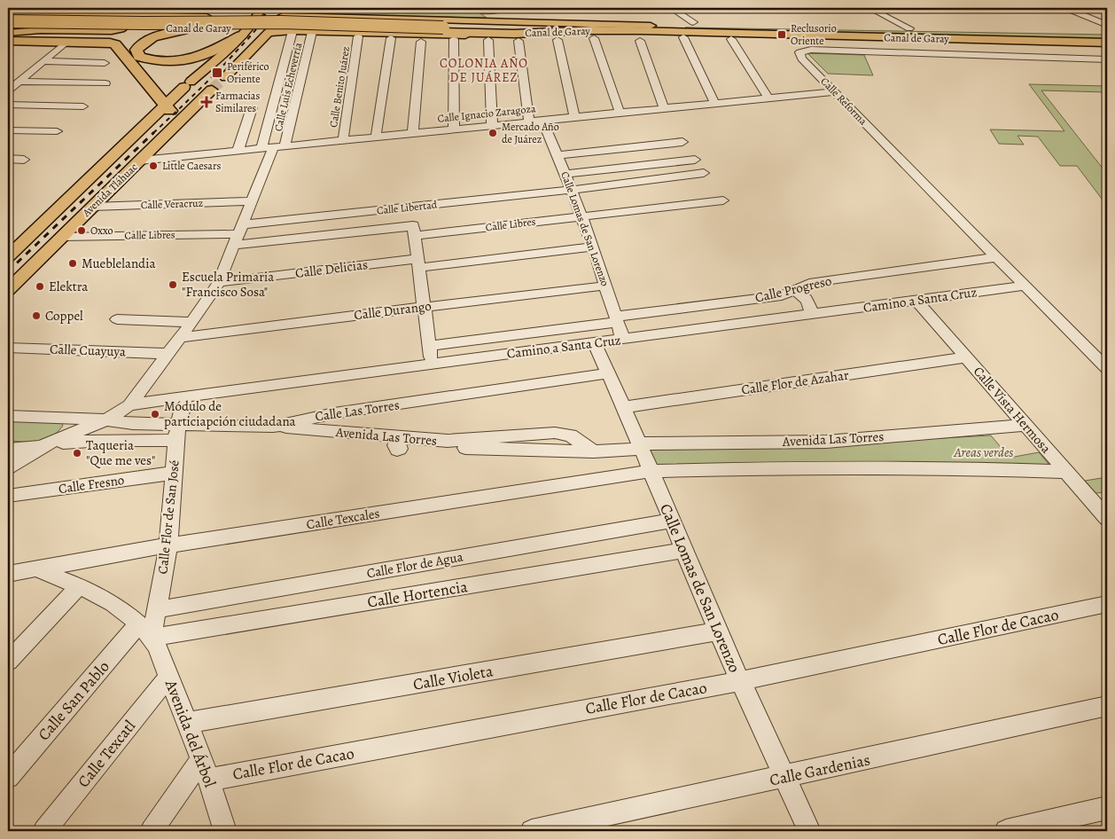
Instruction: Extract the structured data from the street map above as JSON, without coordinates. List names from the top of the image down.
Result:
{
  "streets": {
    "highway": ["Canal de Garay"],
    "main road": ["Avenida Tláhuac"],
    "street": [
      "Calle Luis Echeverría",
      "Calle Benito Juárez",
      "Calle Reforma",
      "Calle Ignacio Zaragoza",
      "Calle Veracruz",
      "Calle Libertad",
      "Calle Libres",
      "Calle Lomas de San Lorenzo",
      "Calle Delicias",
      "Calle Progreso",
      "Camino a Santa Cruz",
      "Calle Durango",
      "Calle Cuayuya",
      "Calle Flor de Azahar",
      "Calle Vista Hermosa",
      "Calle Las Torres",
      "Avenida Las Torres",
      "Calle Fresno",
      "Calle Flor de San José",
      "Calle Texcales",
      "Calle Flor de Agua",
      "Calle Hortencia",
      "Calle Flor de Cacao",
      "Calle Violeta",
      "Calle San Pablo",
      "Avenida del Árbol",
      "Calle Texcatl",
      "Calle Gardenias"
    ]
  },
  "crossings": [
    ["Canal de Garay", "Avenida Tláhuac"],
    ["Calle Luis Echeverría", "Calle Ignacio Zaragoza"],
    ["Calle Benito Juárez", "Calle Ignacio Zaragoza"],
    ["Calle Reforma", "Calle Ignacio Zaragoza"],
    ["Calle Reforma", "Calle Progreso"],
    ["Calle Reforma", "Camino a Santa Cruz"],
    ["Calle Ignacio Zaragoza", "Avenida Tláhuac"],
    ["Calle Ignacio Zaragoza", "Calle Lomas de San Lorenzo"],
    ["Avenida Tláhuac", "Calle Veracruz"],
    ["Avenida Tláhuac", "Calle Libres"],
    ["Calle Libertad", "Calle Libres"],
    ["Calle Libertad", "Calle Lomas de San Lorenzo"],
    ["Calle Libres", "Calle Lomas de San Lorenzo"],
    ["Calle Lomas de San Lorenzo", "Calle Delicias"],
    ["Calle Lomas de San Lorenzo", "Calle Progreso"],
    ["Calle Lomas de San Lorenzo", "Camino a Santa Cruz"],
    ["Calle Lomas de San Lorenzo", "Calle Durango"],
    ["Calle Lomas de San Lorenzo", "Calle Flor de Azahar"],
    ["Calle Lomas de San Lorenzo", "Calle Las Torres"],
    ["Calle Lomas de San Lorenzo", "Avenida Las Torres"],
    ["Calle Lomas de San Lorenzo", "Calle Texcales"],
    ["Calle Lomas de San Lorenzo", "Calle Flor de Agua"],
    ["Calle Lomas de San Lorenzo", "Calle Hortencia"],
    ["Calle Lomas de San Lorenzo", "Calle Flor de Cacao"],
    ["Calle Lomas de San Lorenzo", "Calle Violeta"],
    ["Calle Lomas de San Lorenzo", "Calle Gardenias"],
    ["Camino a Santa Cruz", "Calle Vista Hermosa"],
    ["Camino a Santa Cruz", "Calle Las Torres"],
    ["Camino a Santa Cruz", "Calle Flor de San José"],
    ["Calle Flor de Azahar", "Calle Vista Hermosa"],
    ["Calle Vista Hermosa", "Avenida Las Torres"],
    ["Calle Las Torres", "Avenida Las Torres"],
    ["Calle Las Torres", "Calle Flor de San José"],
    ["Avenida Las Torres", "Calle Texcales"],
    ["Calle Fresno", "Calle Flor de San José"],
    ["Calle Flor de San José", "Calle Texcales"],
    ["Calle Flor de San José", "Calle Flor de Agua"],
    ["Calle Flor de San José", "Calle Hortencia"],
    ["Calle Flor de San José", "Calle San Pablo"],
    ["Calle Flor de San José", "Avenida del Árbol"],
    ["Calle Hortencia", "Calle San Pablo"],
    ["Calle Hortencia", "Avenida del Árbol"],
    ["Calle Flor de Cacao", "Avenida del Árbol"],
    ["Calle Violeta", "Avenida del Árbol"],
    ["Calle San Pablo", "Avenida del Árbol"],
    ["Avenida del Árbol", "Calle Texcatl"]
  ],
  "districts": ["COLONIA AÑO DE JUÁREZ"],
  "parks": ["Areas verdes"],
  "places": {
    "transit": ["Reclusorio Oriente", "Periférico Oriente"],
    "health": ["Farmacias Similares"],
    "other": [
      "Mercado Año de Juárez",
      "Little Caesars",
      "Oxxo",
      "Mueblelandia",
      "Escuela Primaria \"Francisco Sosa\"",
      "Elektra",
      "Coppel",
      "Módulo de particiapción ciudadana",
      "Taqueria \"Que me ves\""
    ]
  }
}
